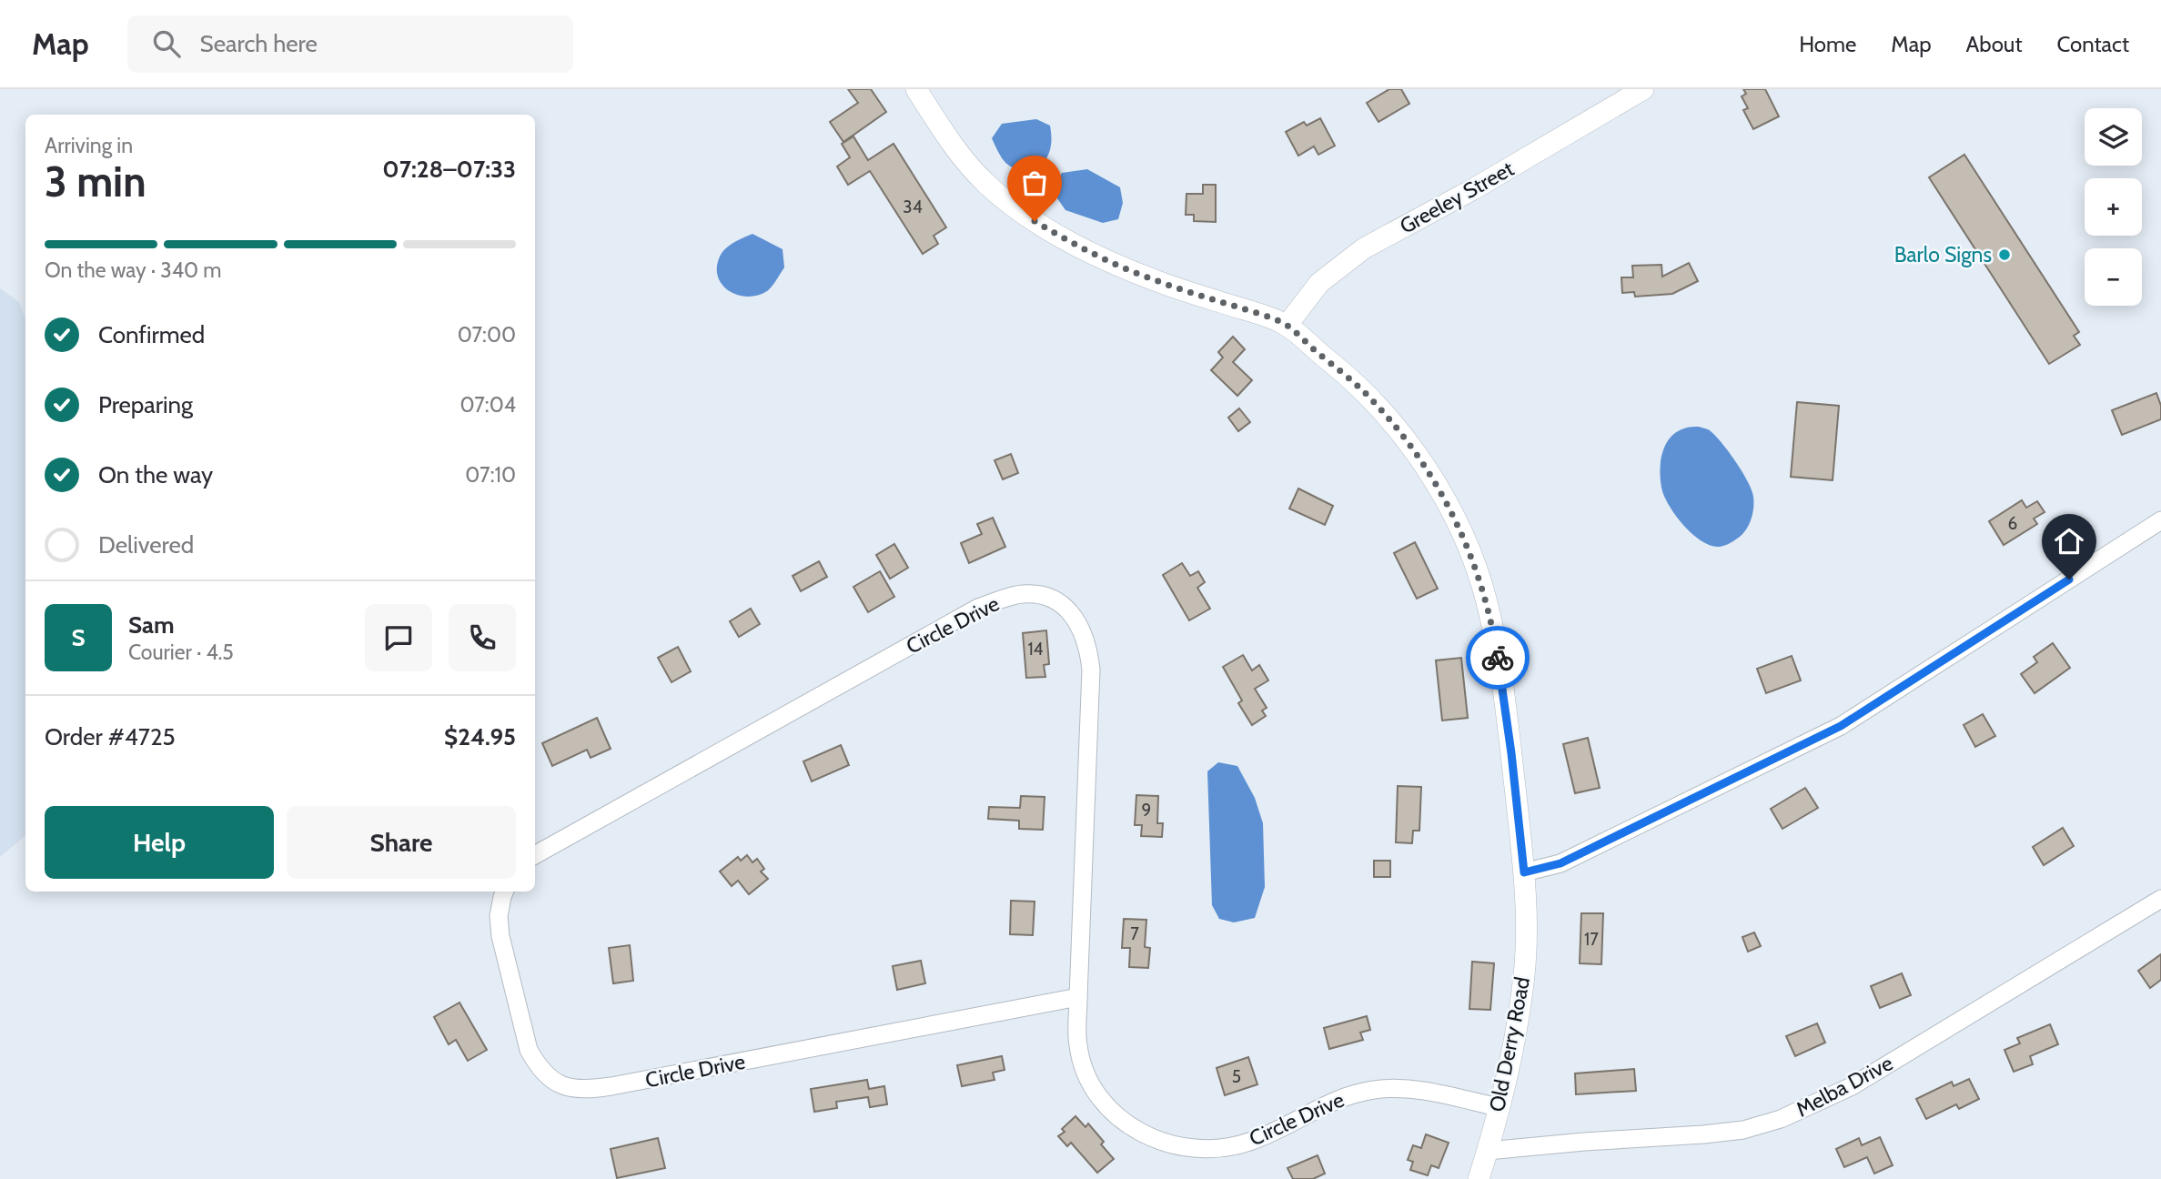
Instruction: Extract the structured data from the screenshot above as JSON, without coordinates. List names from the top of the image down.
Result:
{
  "streets": {
    "street": [
      "Greeley Street",
      "Circle Drive",
      "Old Derry Road",
      "Melba Drive"
    ]
  },
  "crossings": [
    ["Greeley Street", "Old Derry Road"],
    ["Circle Drive", "Old Derry Road"],
    ["Old Derry Road", "Melba Drive"]
  ],
  "places": ["Barlo Signs"],
  "house_numbers": [
    "34",
    "6",
    "14",
    "9",
    "7",
    "17",
    "5"
  ],
  "page": {
    "header": "Map",
    "search": "Search here",
    "nav": [
      "Home",
      "Map",
      "About",
      "Contact"
    ],
    "map_buttons": ["+", "−"],
    "heading": ["3 min", "Arriving in", "07:28–07:33"],
    "panel": [
      "Sam",
      "Courier · 4.5",
      "Order #4725",
      "$24.95"
    ],
    "bar": "On the way · 340 m",
    "list": [
      ["Confirmed", "07:00"],
      ["Preparing", "07:04"],
      ["On the way", "07:10"],
      "Delivered"
    ],
    "round": "S",
    "buttons": ["Help", "Share"]
  }
}
